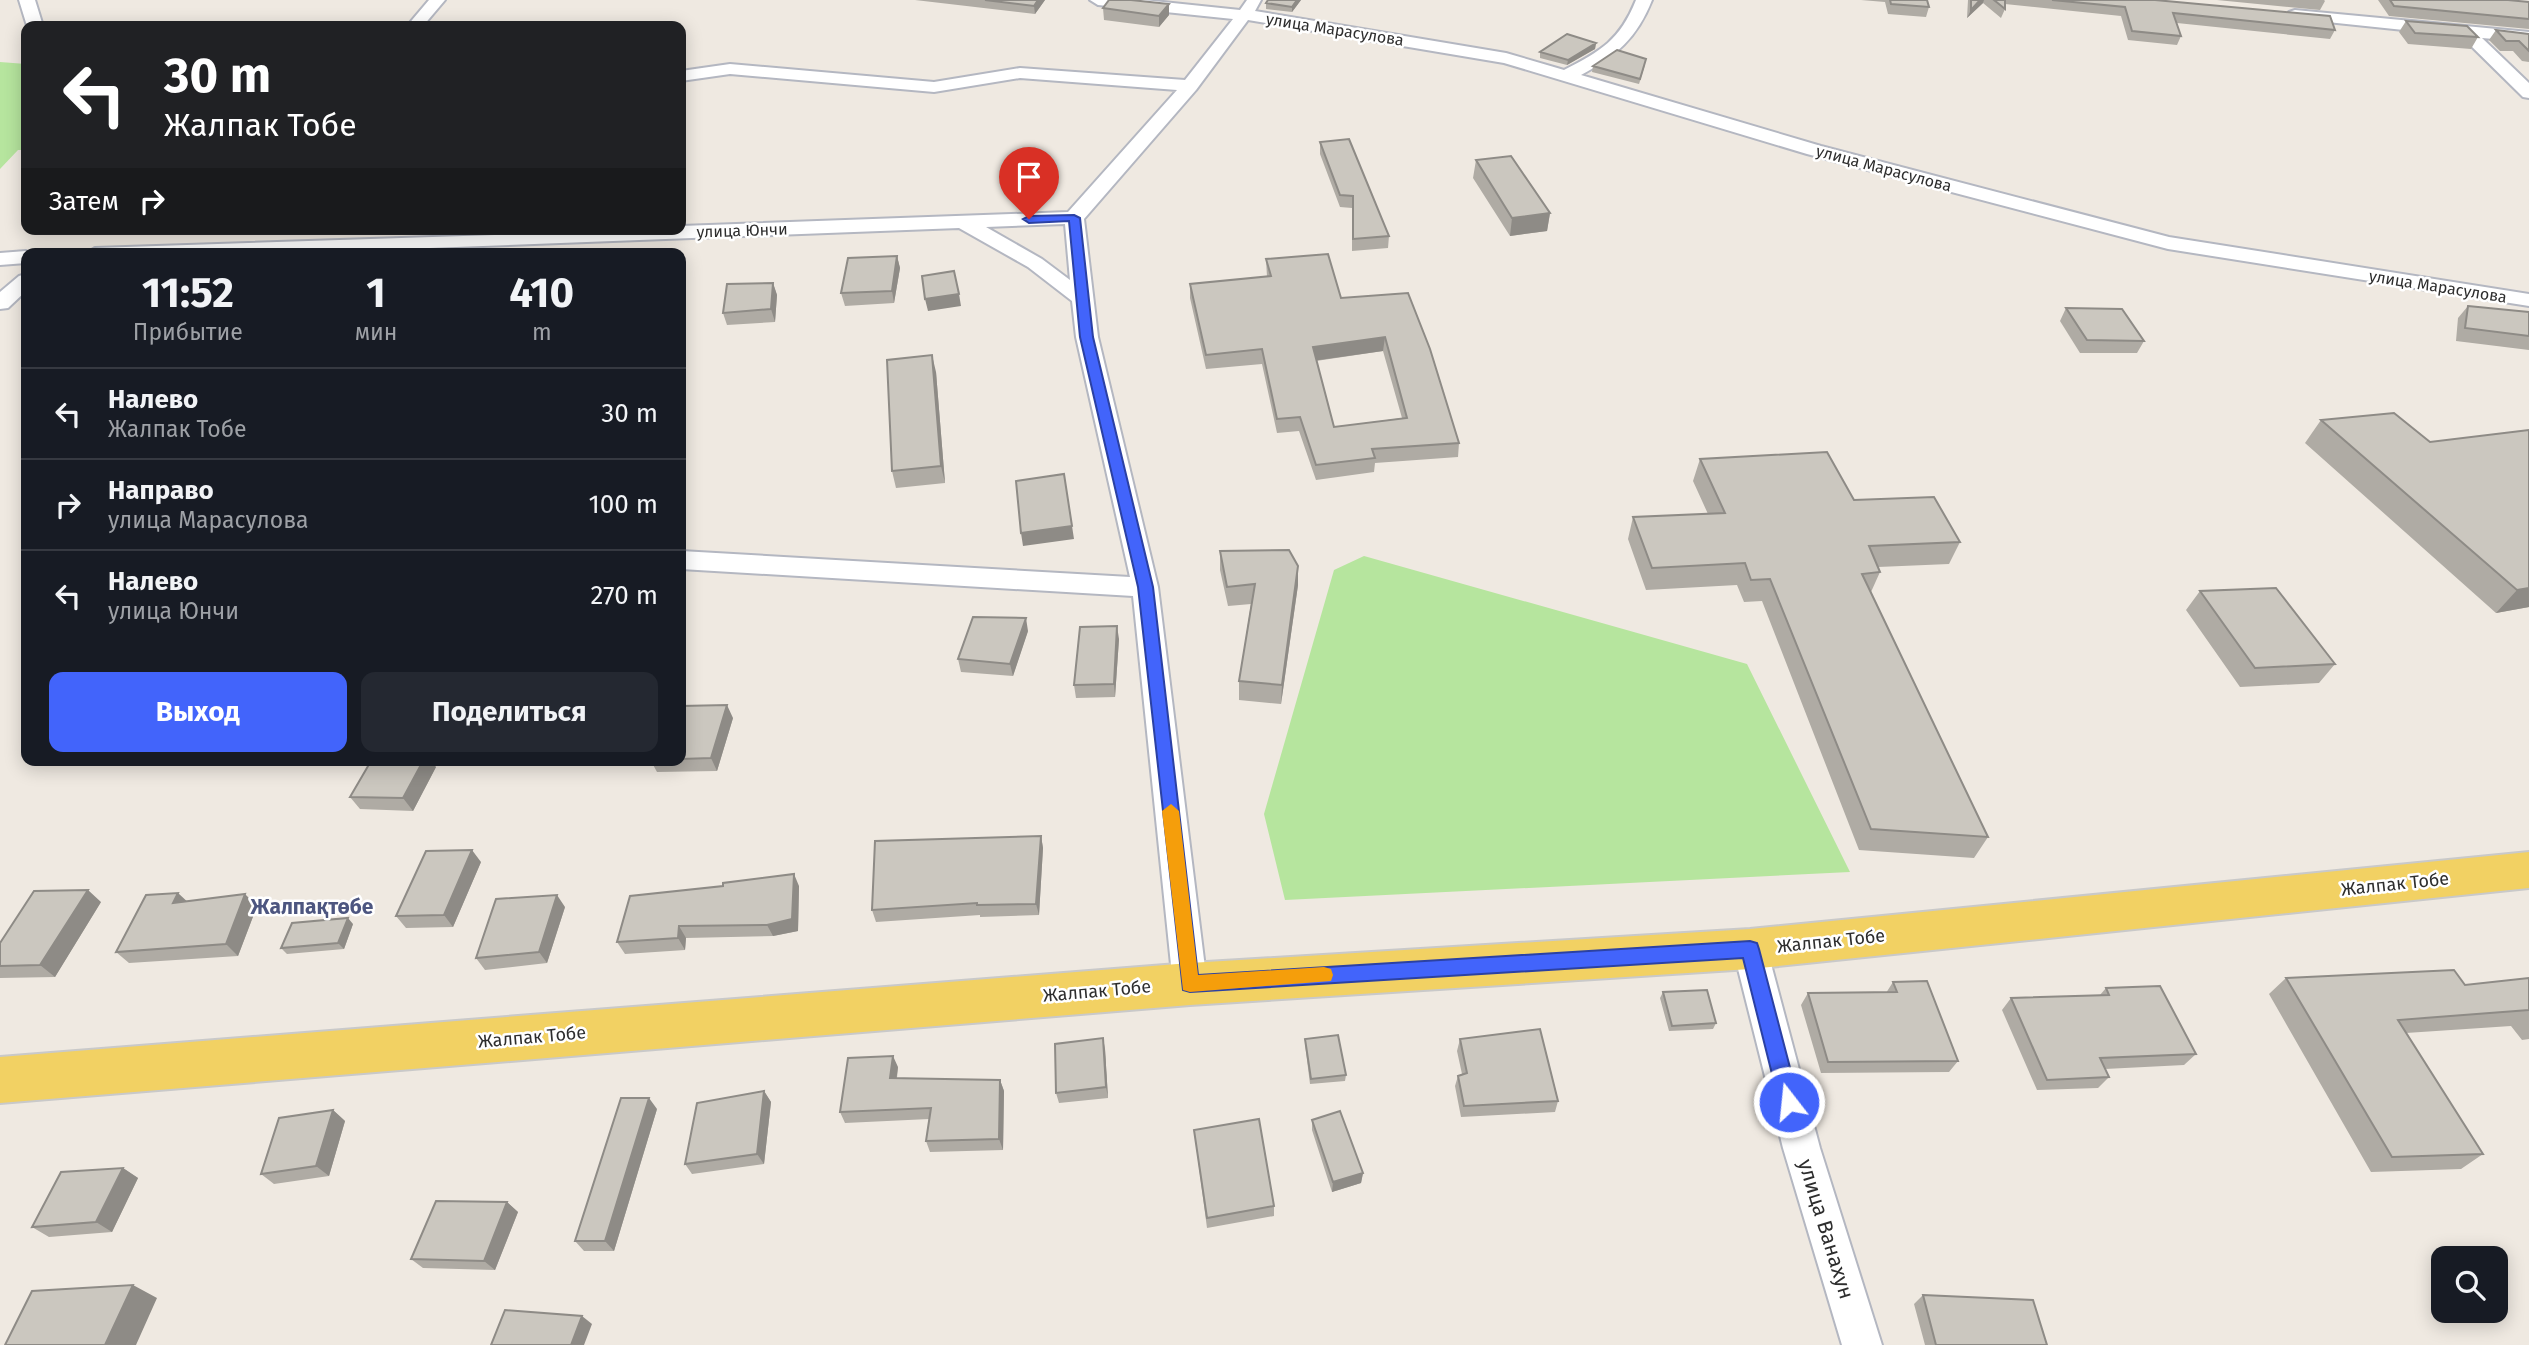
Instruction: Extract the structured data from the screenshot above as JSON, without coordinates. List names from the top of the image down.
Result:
{
  "streets": {
    "main road": ["Жалпак Тобе"],
    "street": ["улица Марасулова", "улица Юнчи", "улица Ванахун"]
  },
  "crossings": [
    ["улица Марасулова", "улица Юнчи"],
    ["Жалпак Тобе", "улица Ванахун"]
  ],
  "districts": ["Жалпақтөбе"],
  "page": {
    "turn": ["30 m", "Жалпак Тобе"],
    "then": "Затем",
    "eta": [
      "11:52",
      "Прибытие",
      "1",
      "мин",
      "410",
      "m"
    ],
    "list": [
      {
        "name": "Налево",
        "note": "Жалпак Тобе",
        "value": "30 m"
      },
      {
        "name": "Направо",
        "note": "улица Марасулова",
        "value": "100 m"
      },
      {
        "name": "Налево",
        "note": "улица Юнчи",
        "value": "270 m"
      }
    ],
    "buttons": ["Выход", "Поделиться"]
  }
}
